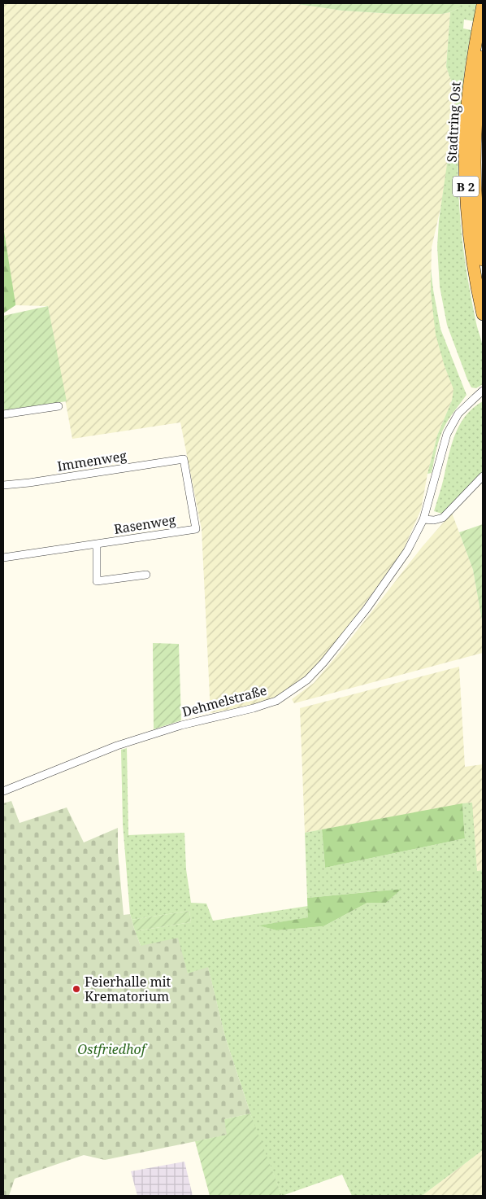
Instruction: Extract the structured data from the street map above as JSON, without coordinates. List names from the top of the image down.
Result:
{
  "streets": {
    "highway": ["Stadtring Ost", "B 2"],
    "street": ["Immenweg", "Rasenweg", "Dehmelstraße"]
  },
  "crossings": [
    ["Immenweg", "Rasenweg"]
  ],
  "parks": ["Ostfriedhof"],
  "places": ["Feierhalle mit Krematorium"]
}
